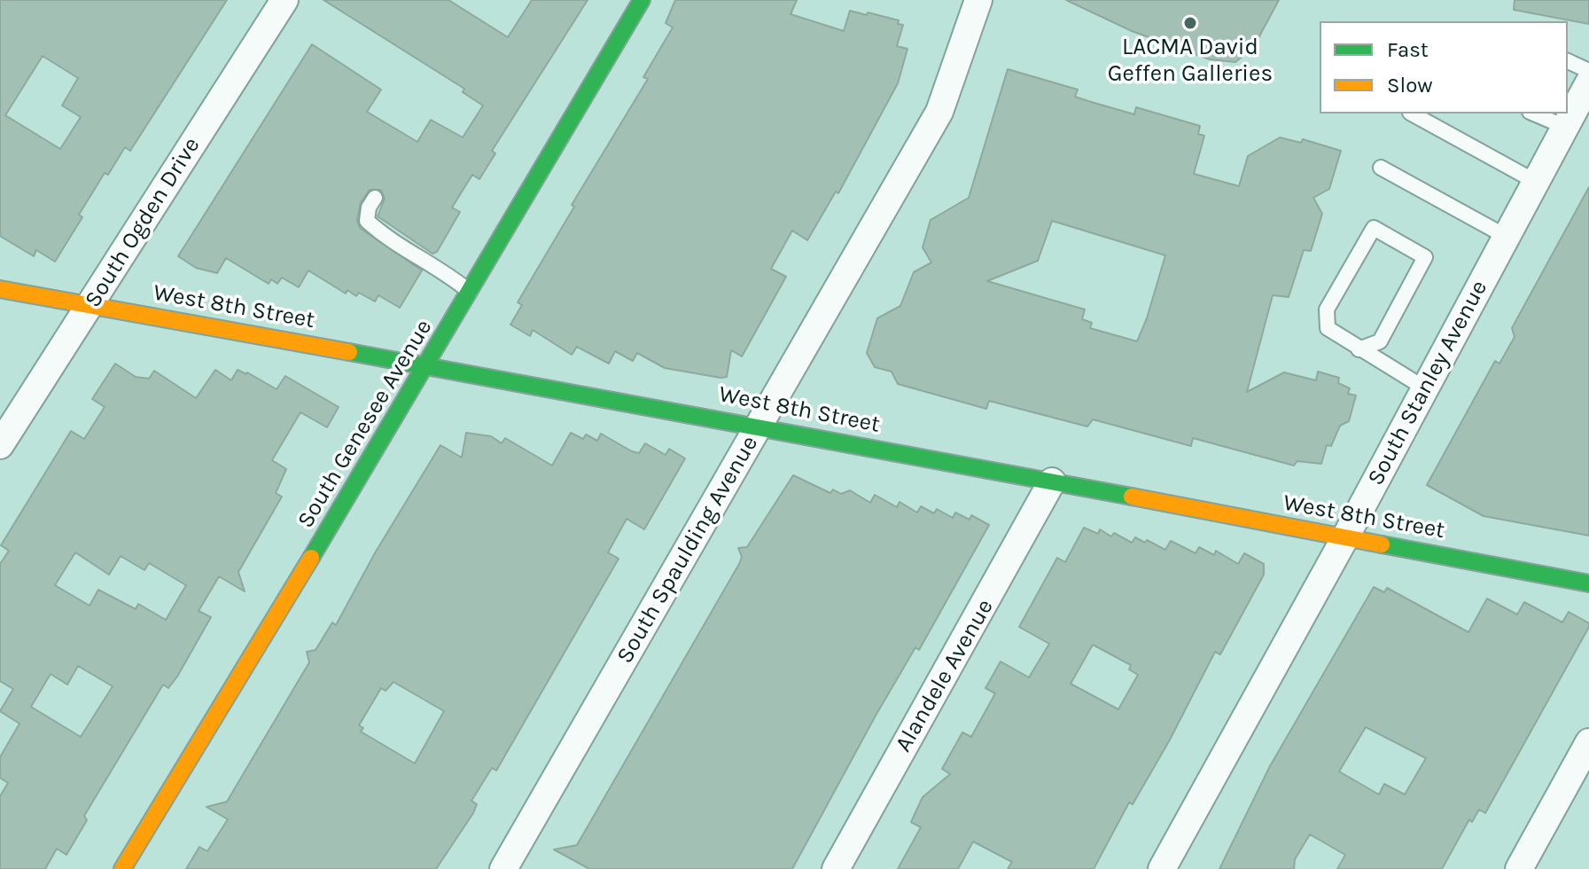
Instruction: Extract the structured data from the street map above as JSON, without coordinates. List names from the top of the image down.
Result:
{
  "streets": {
    "street": [
      "South Ogden Drive",
      "West 8th Street",
      "South Stanley Avenue",
      "South Genesee Avenue",
      "South Spaulding Avenue",
      "Alandele Avenue"
    ]
  },
  "crossings": [
    ["South Ogden Drive", "West 8th Street"],
    ["West 8th Street", "South Stanley Avenue"],
    ["West 8th Street", "South Genesee Avenue"],
    ["West 8th Street", "South Spaulding Avenue"],
    ["West 8th Street", "Alandele Avenue"]
  ],
  "places": ["LACMA David Geffen Galleries"],
  "legend": ["Fast", "Slow"]
}
